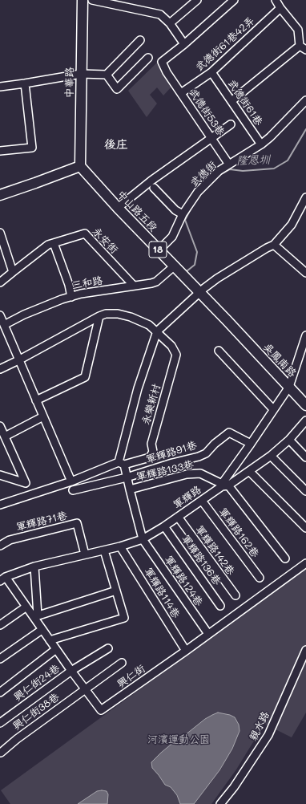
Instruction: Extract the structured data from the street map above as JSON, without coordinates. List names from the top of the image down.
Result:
{
  "streets": {
    "main road": [
      "中華路",
      "中山路五段",
      "18",
      "吳鳳南路"
    ],
    "street": [
      "武德街61巷42弄",
      "武德街61巷",
      "武德街53巷",
      "武德街",
      "永安街",
      "三和路",
      "永樂新村",
      "軍輝路91巷",
      "軍輝路133巷",
      "軍輝路",
      "軍輝路71巷",
      "軍輝路162巷",
      "軍輝路142巷",
      "軍輝路136巷",
      "軍輝路124巷",
      "軍輝路114巷",
      "興仁街",
      "興仁街24巷",
      "興仁街38巷",
      "親水路"
    ]
  },
  "crossings": [
    ["武德街61巷42弄", "武德街61巷"],
    ["武德街61巷42弄", "武德街53巷"],
    ["中華路", "中山路五段"],
    ["武德街61巷", "武德街"],
    ["武德街53巷", "武德街"],
    ["武德街", "中山路五段"],
    ["中山路五段", "三和路"],
    ["中山路五段", "吳鳳南路"],
    ["中山路五段", "永樂新村"],
    ["永安街", "三和路"],
    ["吳鳳南路", "軍輝路"],
    ["軍輝路91巷", "軍輝路"],
    ["軍輝路133巷", "軍輝路"],
    ["軍輝路", "軍輝路71巷"],
    ["軍輝路", "軍輝路162巷"],
    ["軍輝路", "軍輝路142巷"],
    ["軍輝路", "軍輝路136巷"],
    ["軍輝路", "軍輝路124巷"],
    ["軍輝路", "軍輝路114巷"],
    ["軍輝路", "興仁街"],
    ["軍輝路124巷", "興仁街"],
    ["軍輝路114巷", "興仁街"],
    ["興仁街", "興仁街24巷"],
    ["興仁街", "興仁街38巷"]
  ],
  "districts": ["後庄"],
  "water": ["隆恩圳"],
  "parks": ["河濱運動公園"]
}
